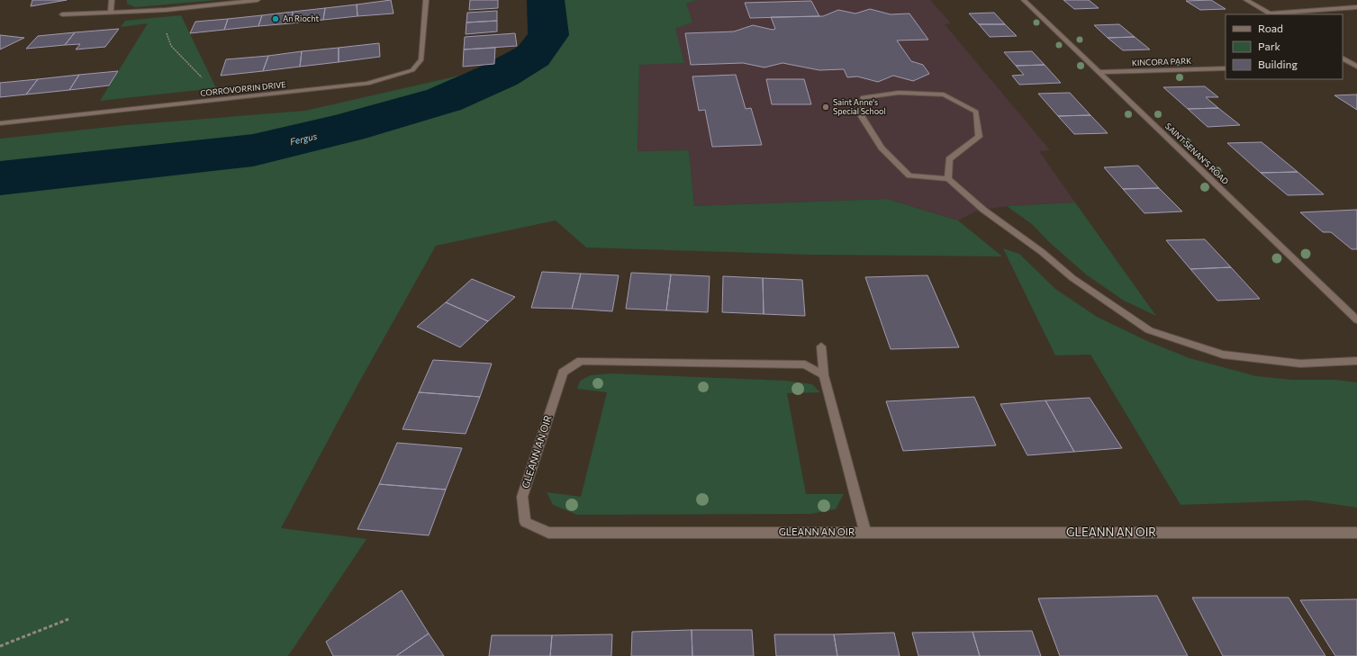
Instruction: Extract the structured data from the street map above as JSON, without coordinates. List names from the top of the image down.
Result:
{
  "streets": {
    "street": [
      "KINCORA PARK",
      "CORROVORRIN DRIVE",
      "SAINT SENAN'S ROAD",
      "GLEANN AN OIR"
    ]
  },
  "crossings": [
    ["KINCORA PARK", "SAINT SENAN'S ROAD"]
  ],
  "water": ["Fergus"],
  "places": ["An Riocht", "Saint Anne's Special School"],
  "legend": ["Road", "Park", "Building"]
}
